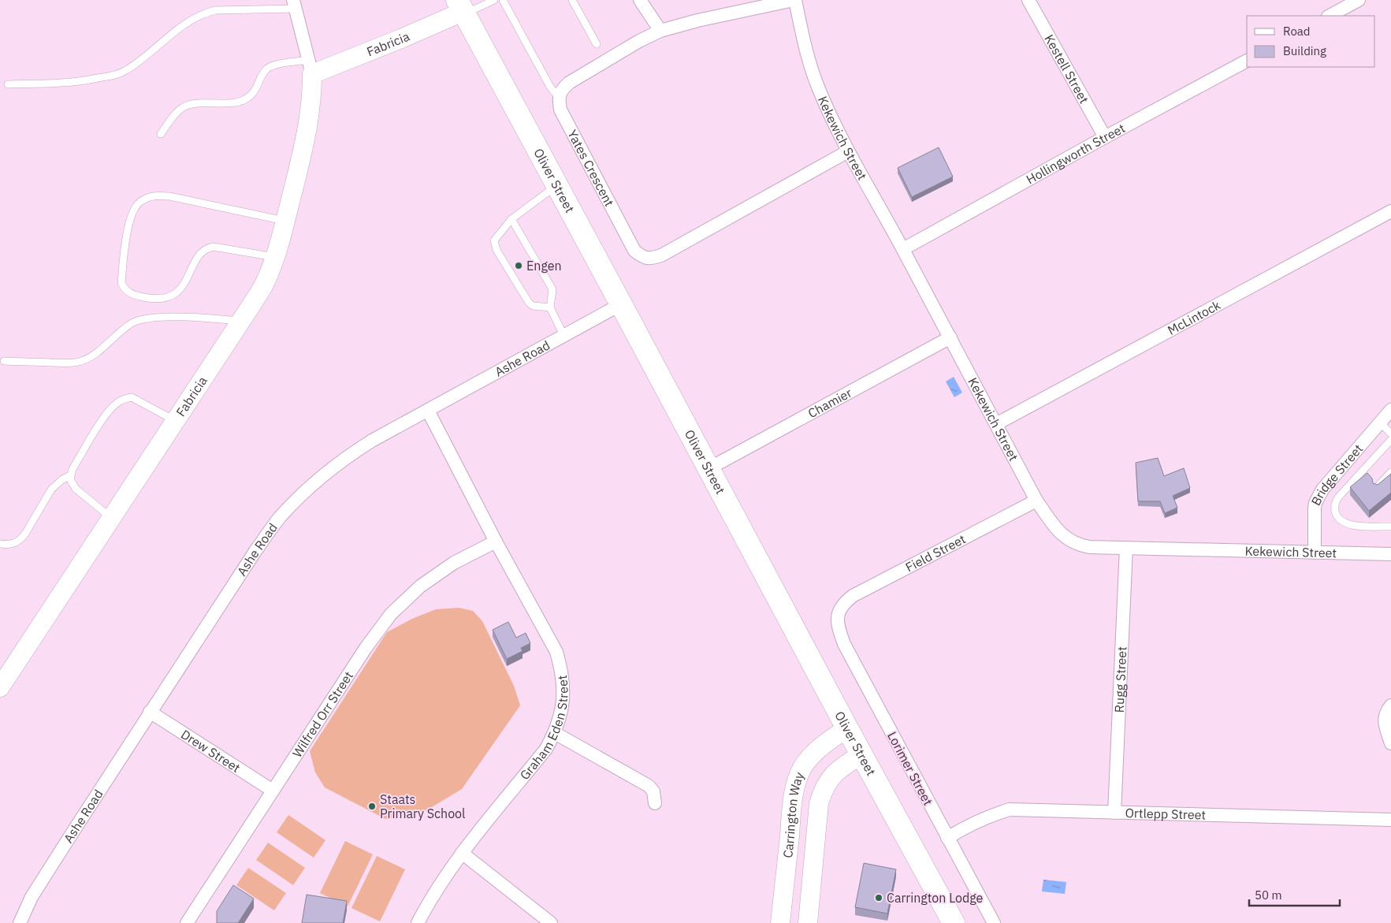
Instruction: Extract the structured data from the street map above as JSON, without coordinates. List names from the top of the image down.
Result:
{
  "streets": {
    "highway": ["Oliver Street"],
    "street": [
      "Fabricia",
      "Kestell Street",
      "Kekewich Street",
      "Hollingworth Street",
      "Yates Crescent",
      "McLintock",
      "Ashe Road",
      "Chamier",
      "Bridge Street",
      "Field Street",
      "Rugg Street",
      "Wilfred Orr Street",
      "Graham Eden Street",
      "Drew Street",
      "Lorimer Street",
      "Ortlepp Street",
      "Carrington Way"
    ]
  },
  "crossings": [
    ["Fabricia", "Oliver Street"],
    ["Kestell Street", "Hollingworth Street"],
    ["Kekewich Street", "Hollingworth Street"],
    ["Kekewich Street", "Yates Crescent"],
    ["Kekewich Street", "McLintock"],
    ["Kekewich Street", "Chamier"],
    ["Kekewich Street", "Bridge Street"],
    ["Kekewich Street", "Field Street"],
    ["Kekewich Street", "Rugg Street"],
    ["Oliver Street", "Ashe Road"],
    ["Oliver Street", "Chamier"],
    ["Oliver Street", "Carrington Way"],
    ["Ashe Road", "Graham Eden Street"],
    ["Ashe Road", "Drew Street"],
    ["Field Street", "Lorimer Street"],
    ["Rugg Street", "Ortlepp Street"],
    ["Wilfred Orr Street", "Graham Eden Street"],
    ["Wilfred Orr Street", "Drew Street"],
    ["Lorimer Street", "Ortlepp Street"]
  ],
  "places": ["Engen", "Staats Primary School", "Carrington Lodge"],
  "legend": ["Road", "Building"],
  "scale_bar": "50 m"
}
